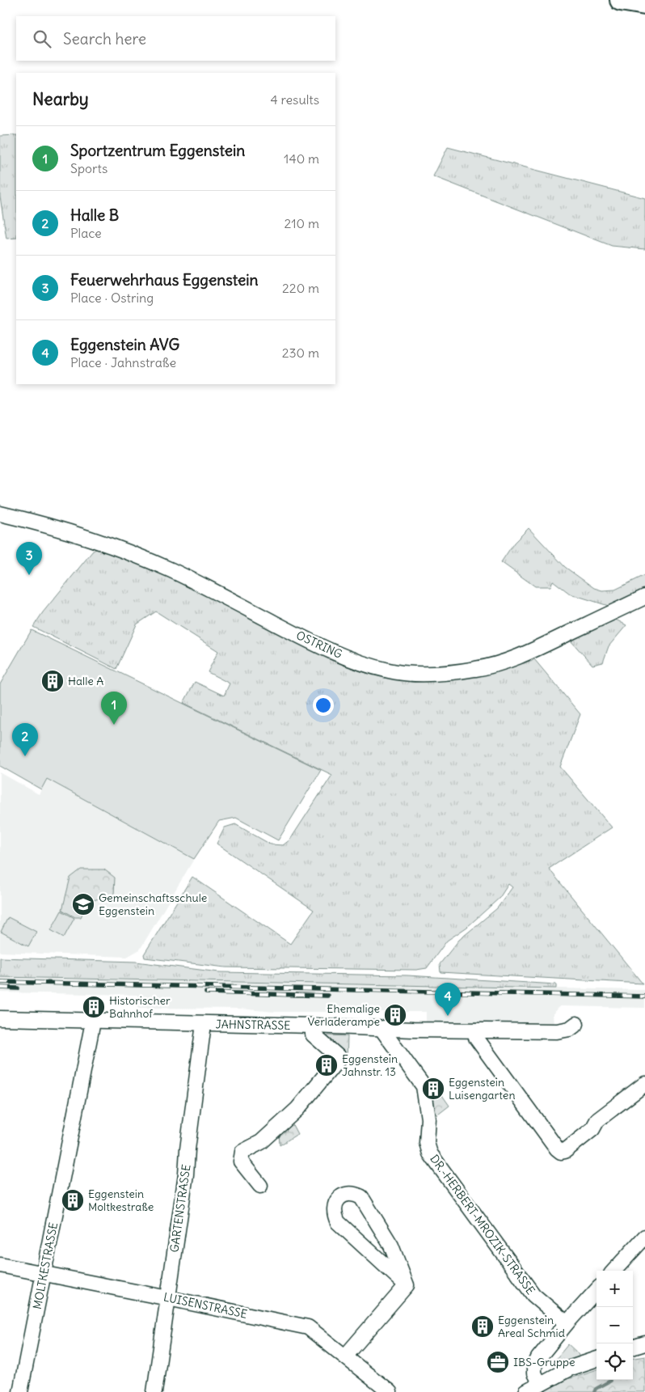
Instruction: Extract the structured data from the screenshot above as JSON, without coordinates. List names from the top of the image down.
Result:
{
  "streets": {
    "street": [
      "OSTRING",
      "JAHNSTRASSE",
      "GARTENSTRASSE",
      "DR.-HERBERT-MROZIK-STRASSE",
      "MOLTKESTRASSE",
      "LUISENSTRASSE"
    ]
  },
  "crossings": [
    ["JAHNSTRASSE", "GARTENSTRASSE"],
    ["JAHNSTRASSE", "DR.-HERBERT-MROZIK-STRASSE"],
    ["JAHNSTRASSE", "MOLTKESTRASSE"],
    ["GARTENSTRASSE", "LUISENSTRASSE"],
    ["MOLTKESTRASSE", "LUISENSTRASSE"]
  ],
  "places": {
    "building": [
      "Halle A",
      "Historischer Bahnhof",
      "Ehemalige Verladerampe",
      "Eggenstein Jahnstr. 13",
      "Eggenstein Luisengarten",
      "Eggenstein Moltkestraße",
      "Eggenstein Areal Schmid"
    ],
    "school or university": ["Gemeinschaftsschule Eggenstein"],
    "office": ["IBS-Gruppe"]
  },
  "page": {
    "search": "Search here",
    "heading": ["Nearby", "4 results"],
    "list": [
      {
        "mark": "1",
        "name": "Sportzentrum Eggenstein",
        "note": "Sports",
        "value": "140 m"
      },
      {
        "mark": "2",
        "name": "Halle B",
        "note": "Place",
        "value": "210 m"
      },
      {
        "mark": "3",
        "name": "Feuerwehrhaus Eggenstein",
        "note": "Place · Ostring",
        "value": "220 m"
      },
      {
        "mark": "4",
        "name": "Eggenstein AVG",
        "note": "Place · Jahnstraße",
        "value": "230 m"
      }
    ],
    "pins": [
      "3",
      "1",
      "2",
      "4"
    ],
    "map_buttons": ["+", "−"]
  }
}
